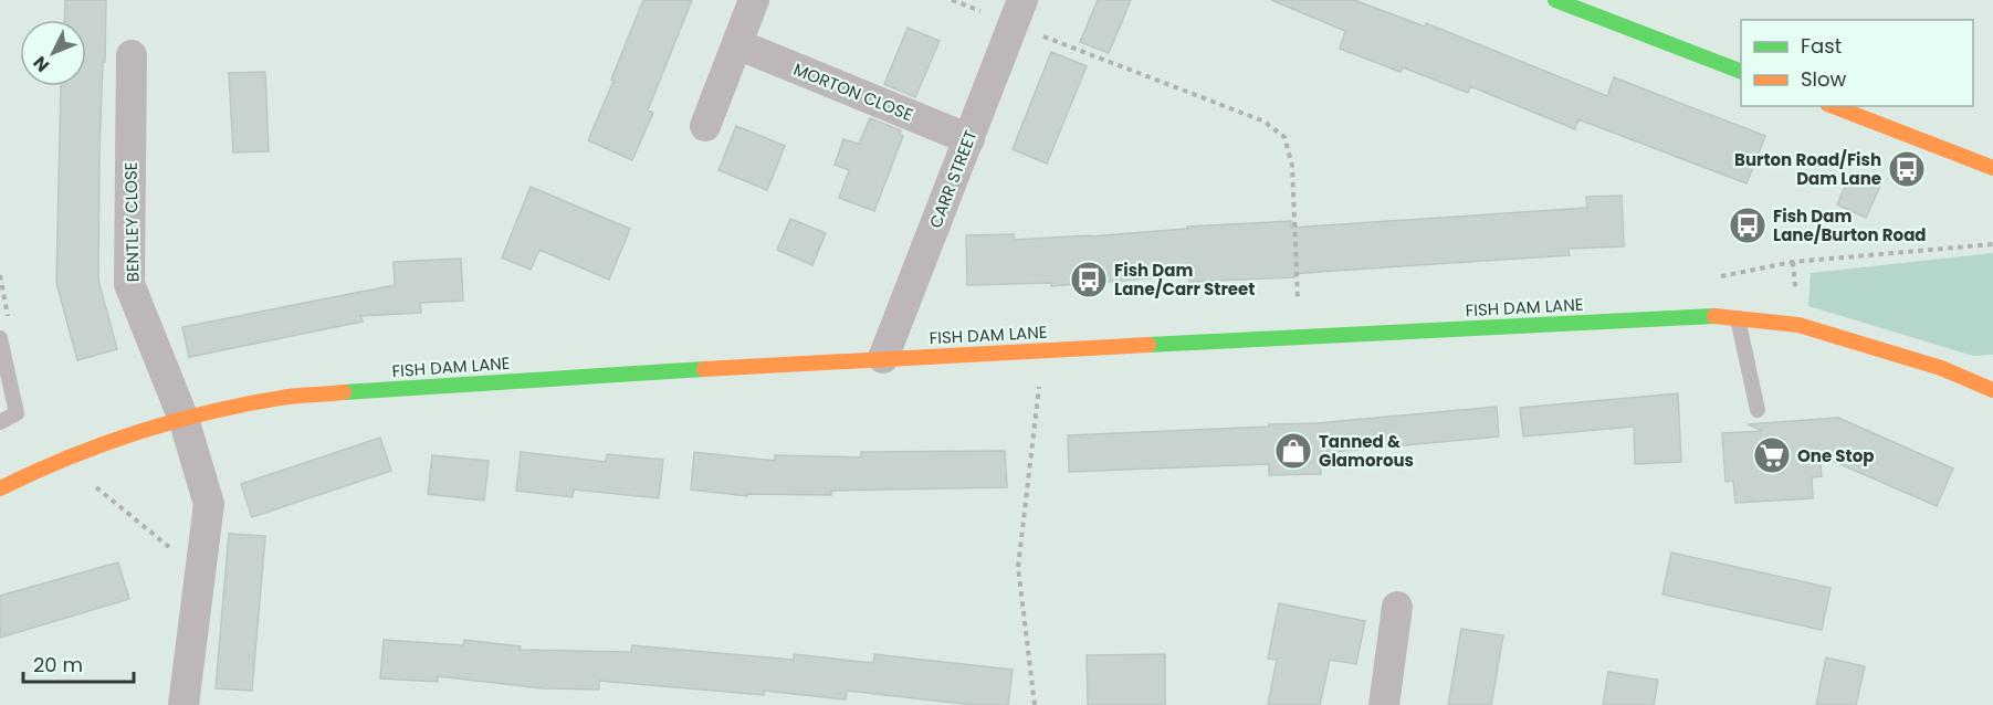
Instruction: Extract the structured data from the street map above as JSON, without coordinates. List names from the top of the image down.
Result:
{
  "streets": {
    "street": [
      "MORTON CLOSE",
      "CARR STREET",
      "BENTLEY CLOSE",
      "FISH DAM LANE"
    ]
  },
  "crossings": [
    ["MORTON CLOSE", "CARR STREET"],
    ["CARR STREET", "FISH DAM LANE"],
    ["BENTLEY CLOSE", "FISH DAM LANE"]
  ],
  "places": {
    "bus stop": ["Burton Road/Fish Dam Lane", "Fish Dam Lane/Burton Road", "Fish Dam Lane/Carr Street"],
    "shop": ["Tanned & Glamorous"],
    "supermarket": ["One Stop"]
  },
  "legend": ["Fast", "Slow"],
  "scale_bar": "20 m",
  "north": "bottom left"
}
